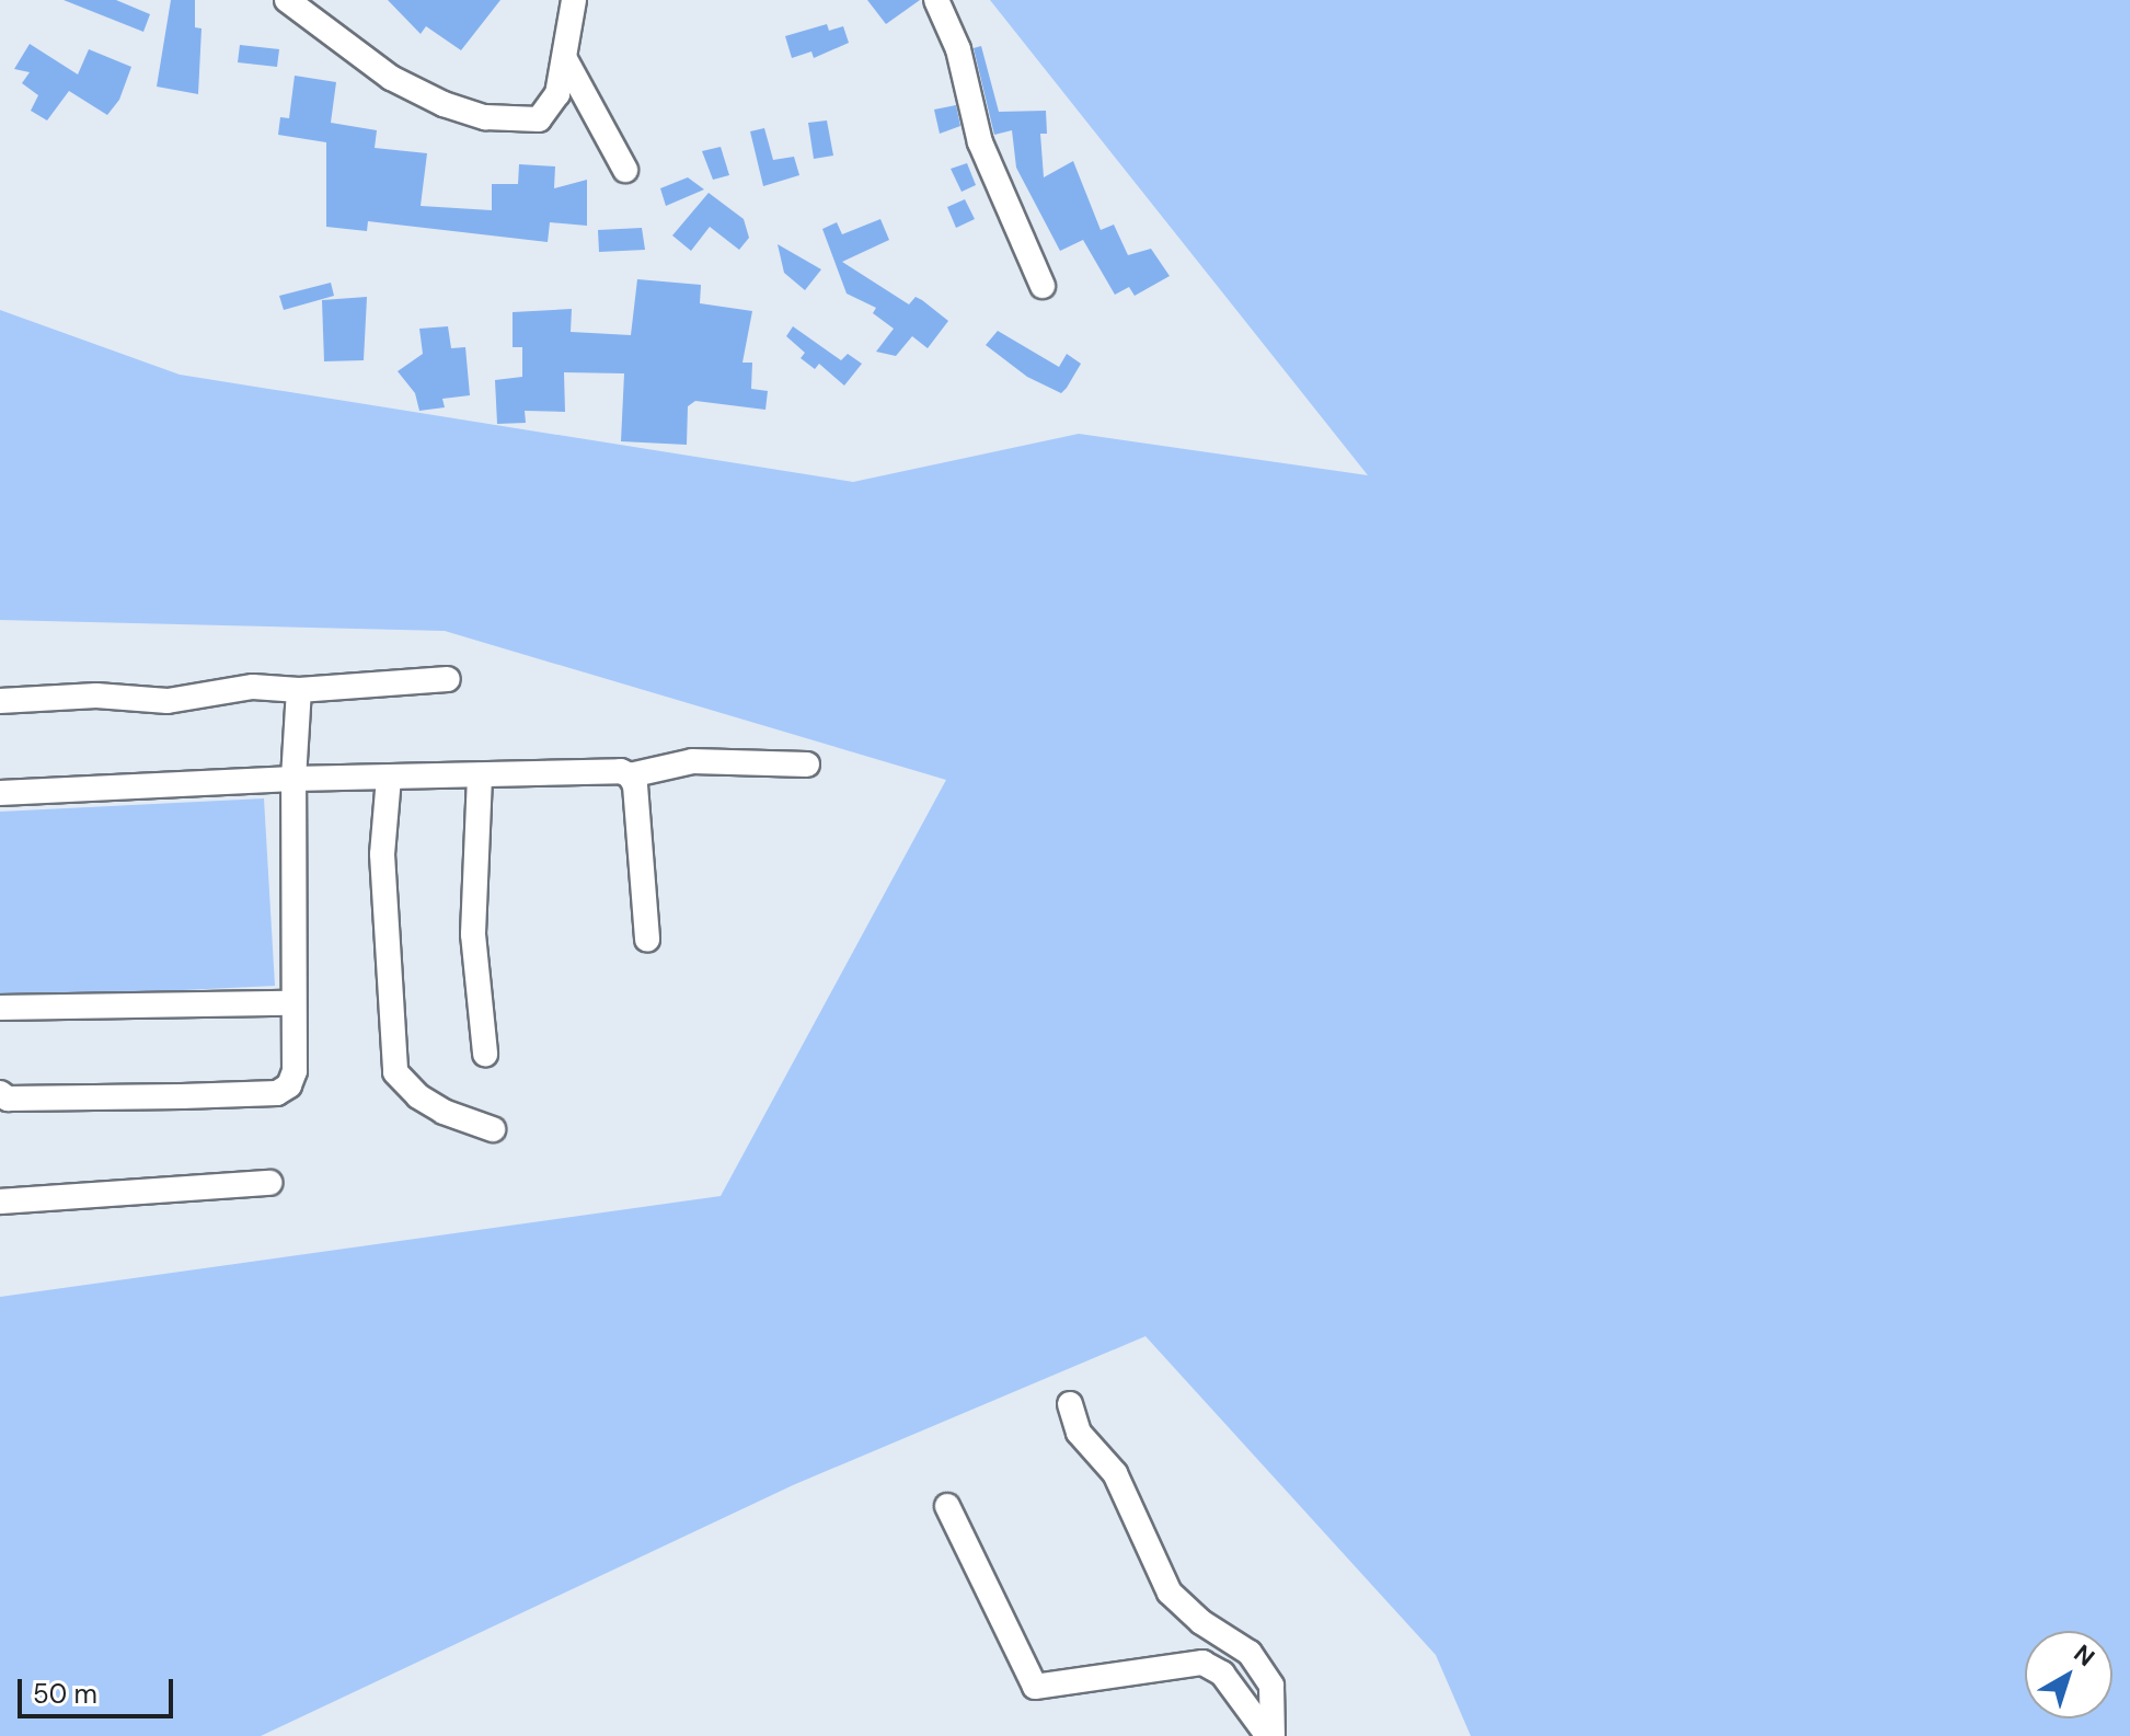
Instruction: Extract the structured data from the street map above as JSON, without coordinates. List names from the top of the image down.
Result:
{
  "scale_bar": "50 m",
  "north": "top right"
}
